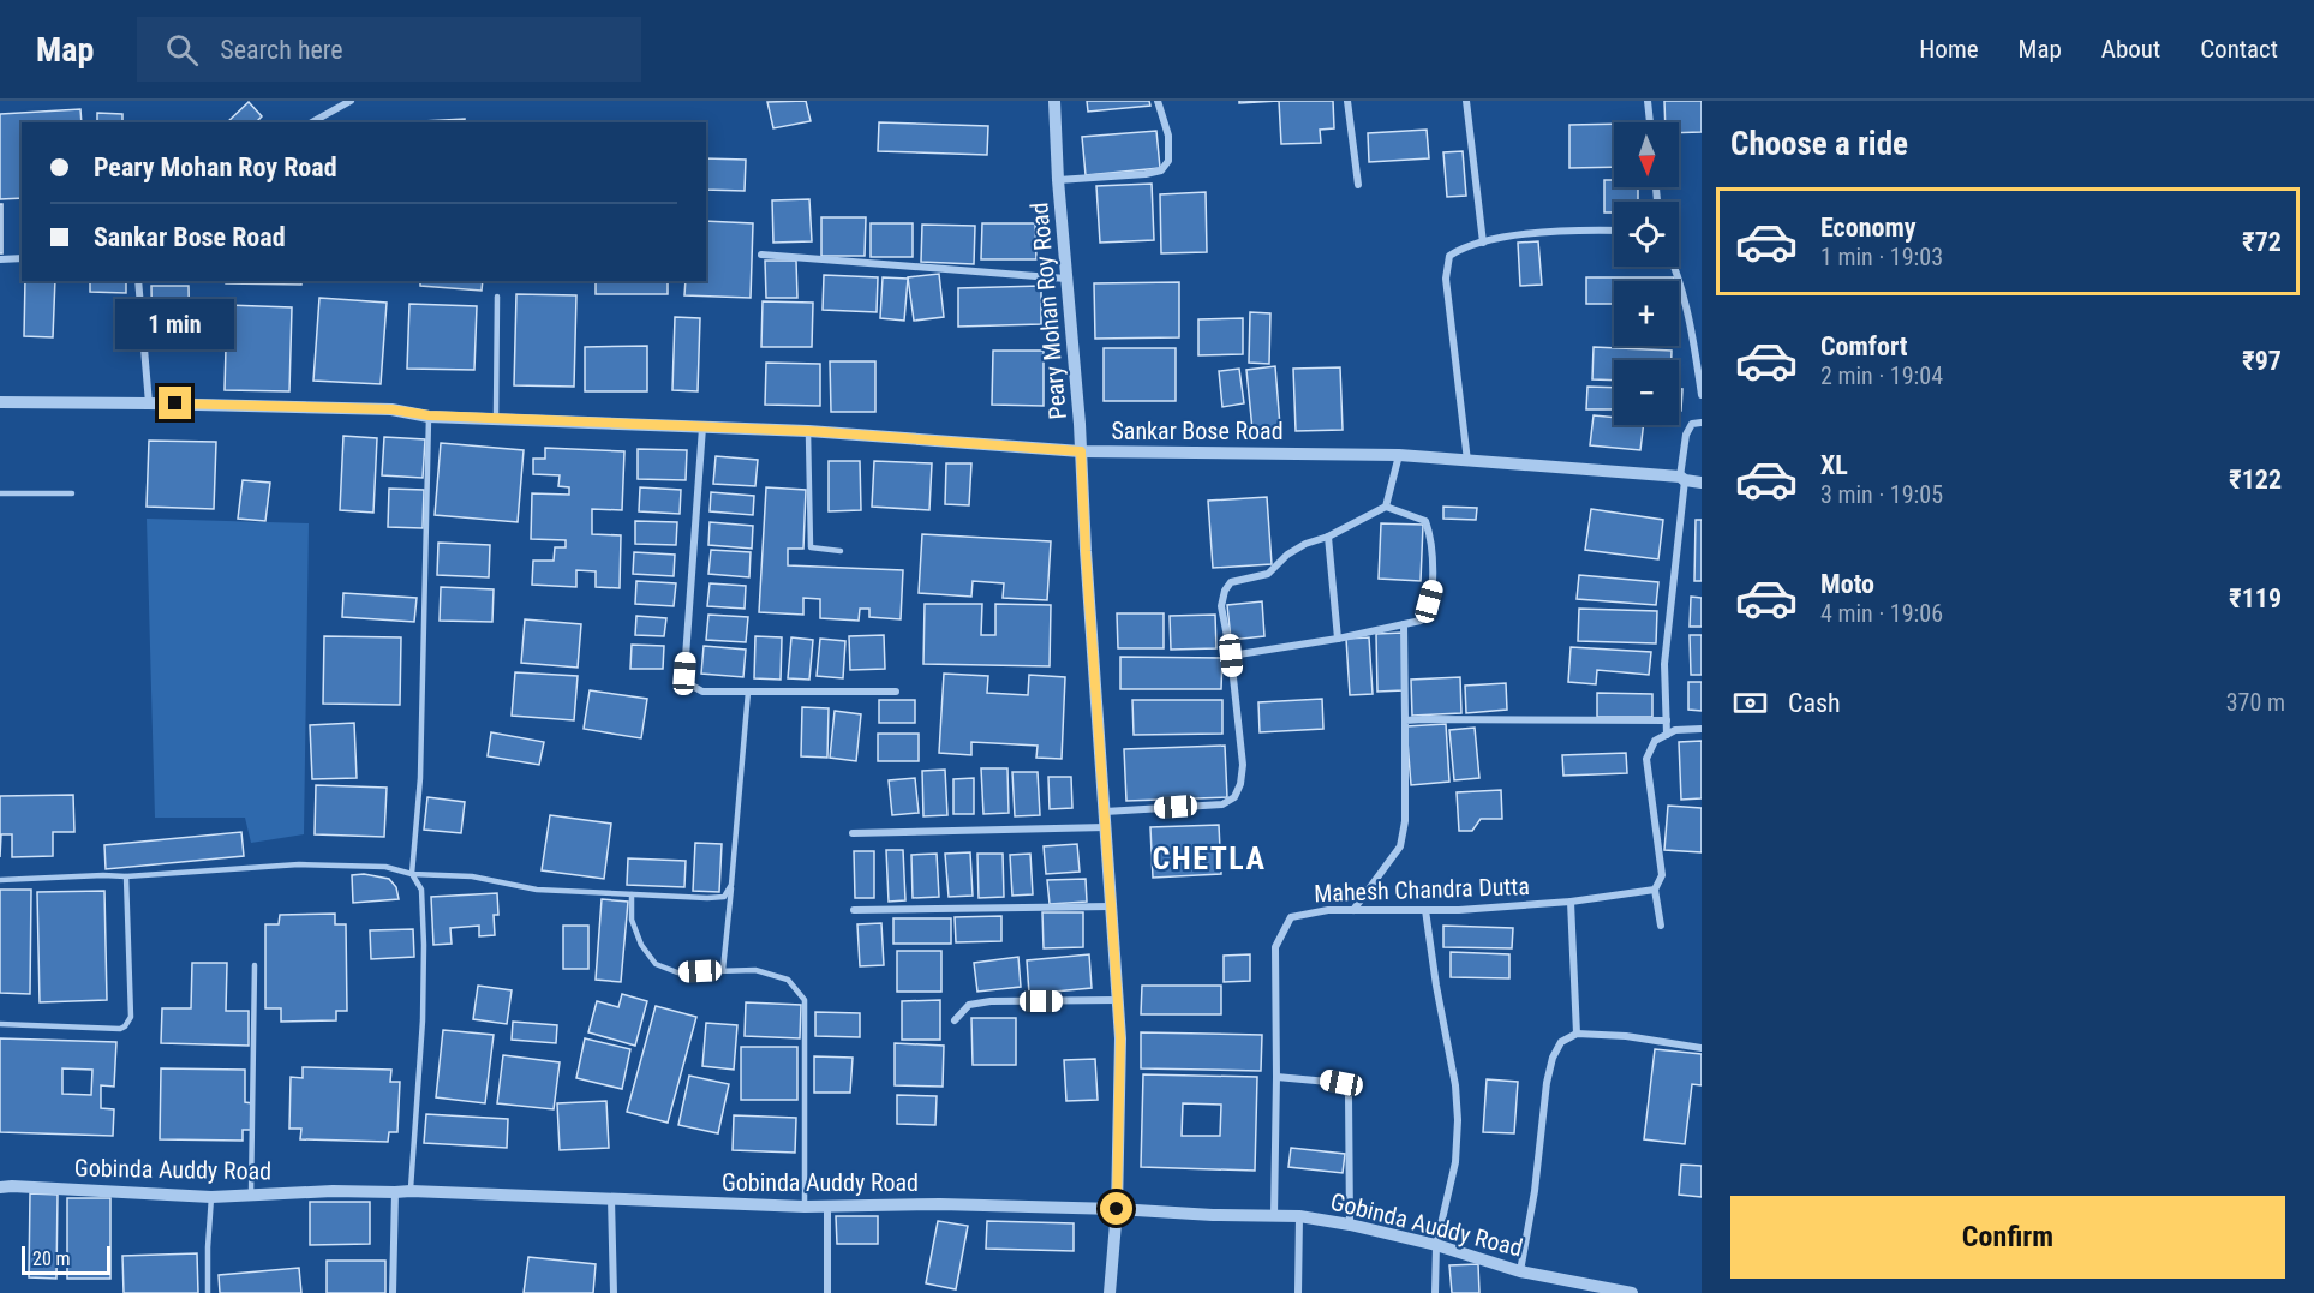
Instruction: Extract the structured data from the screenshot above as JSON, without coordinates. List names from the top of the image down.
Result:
{
  "streets": {
    "street": [
      "Peary Mohan Roy Road",
      "Sankar Bose Road",
      "Mahesh Chandra Dutta",
      "Gobinda Auddy Road"
    ]
  },
  "crossings": [
    ["Peary Mohan Roy Road", "Sankar Bose Road"],
    ["Peary Mohan Roy Road", "Gobinda Auddy Road"],
    ["Mahesh Chandra Dutta", "Gobinda Auddy Road"]
  ],
  "districts": ["CHETLA"],
  "scale_bar": "20 m",
  "north": "bottom",
  "page": {
    "header": "Map",
    "search": "Search here",
    "nav": [
      "Home",
      "Map",
      "About",
      "Contact"
    ],
    "heading": "Choose a ride",
    "map_buttons": ["+", "−"],
    "banner": ["Peary Mohan Roy Road", "Sankar Bose Road"],
    "list": [
      {
        "name": "Economy",
        "note": "1 min · 19:03",
        "value": "₹72"
      },
      {
        "name": "Comfort",
        "note": "2 min · 19:04",
        "value": "₹97"
      },
      {
        "name": "XL",
        "note": "3 min · 19:05",
        "value": "₹122"
      },
      {
        "name": "Moto",
        "note": "4 min · 19:06",
        "value": "₹119"
      }
    ],
    "bubble": "1 min",
    "pay": ["Cash", "370 m"],
    "buttons": "Confirm",
    "scale": "20 m"
  }
}
